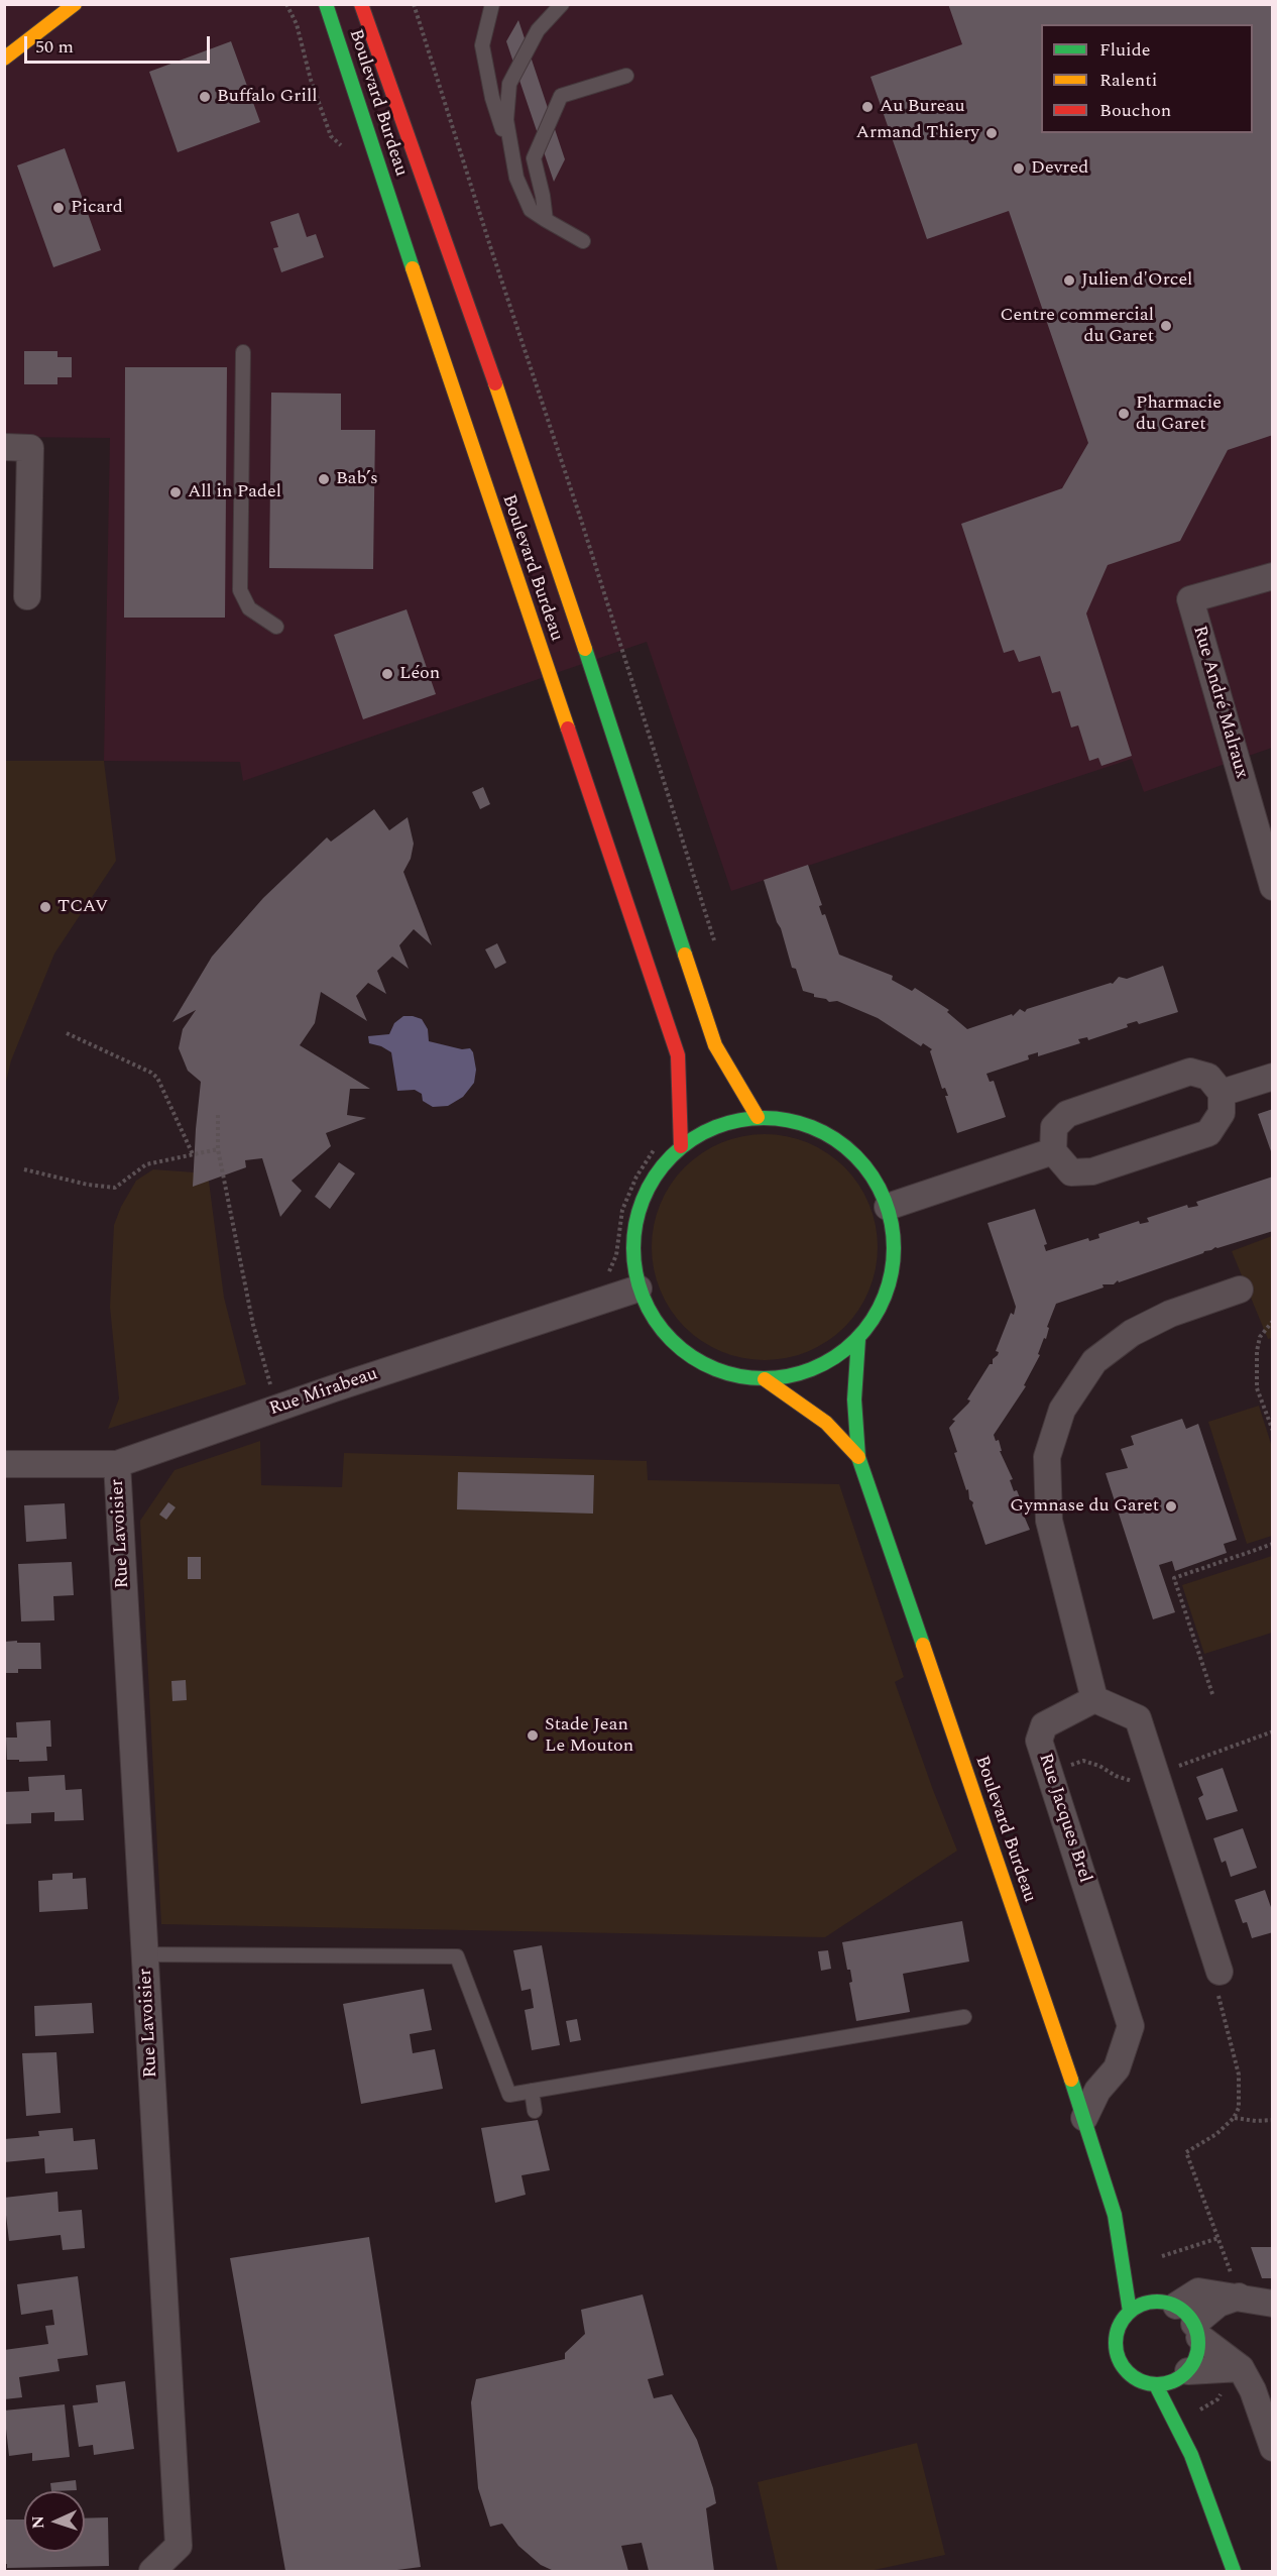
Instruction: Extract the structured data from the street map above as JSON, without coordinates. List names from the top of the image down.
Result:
{
  "streets": {
    "main road": ["Boulevard Burdeau"],
    "street": [
      "Rue André Malraux",
      "Rue Mirabeau",
      "Rue Lavoisier",
      "Rue Jacques Brel"
    ]
  },
  "crossings": [
    ["Boulevard Burdeau", "Rue Jacques Brel"],
    ["Rue Mirabeau", "Rue Lavoisier"]
  ],
  "places": [
    "Buffalo Grill",
    "Au Bureau",
    "Armand Thiery",
    "Devred",
    "Picard",
    "Julien d'Orcel",
    "Centre commercial du Garet",
    "Pharmacie du Garet",
    "Bab’s",
    "All in Padel",
    "Léon",
    "TCAV",
    "Gymnase du Garet",
    "Stade Jean Le Mouton"
  ],
  "legend": ["Fluide", "Ralenti", "Bouchon"],
  "scale_bar": "50 m",
  "north": "left"
}
